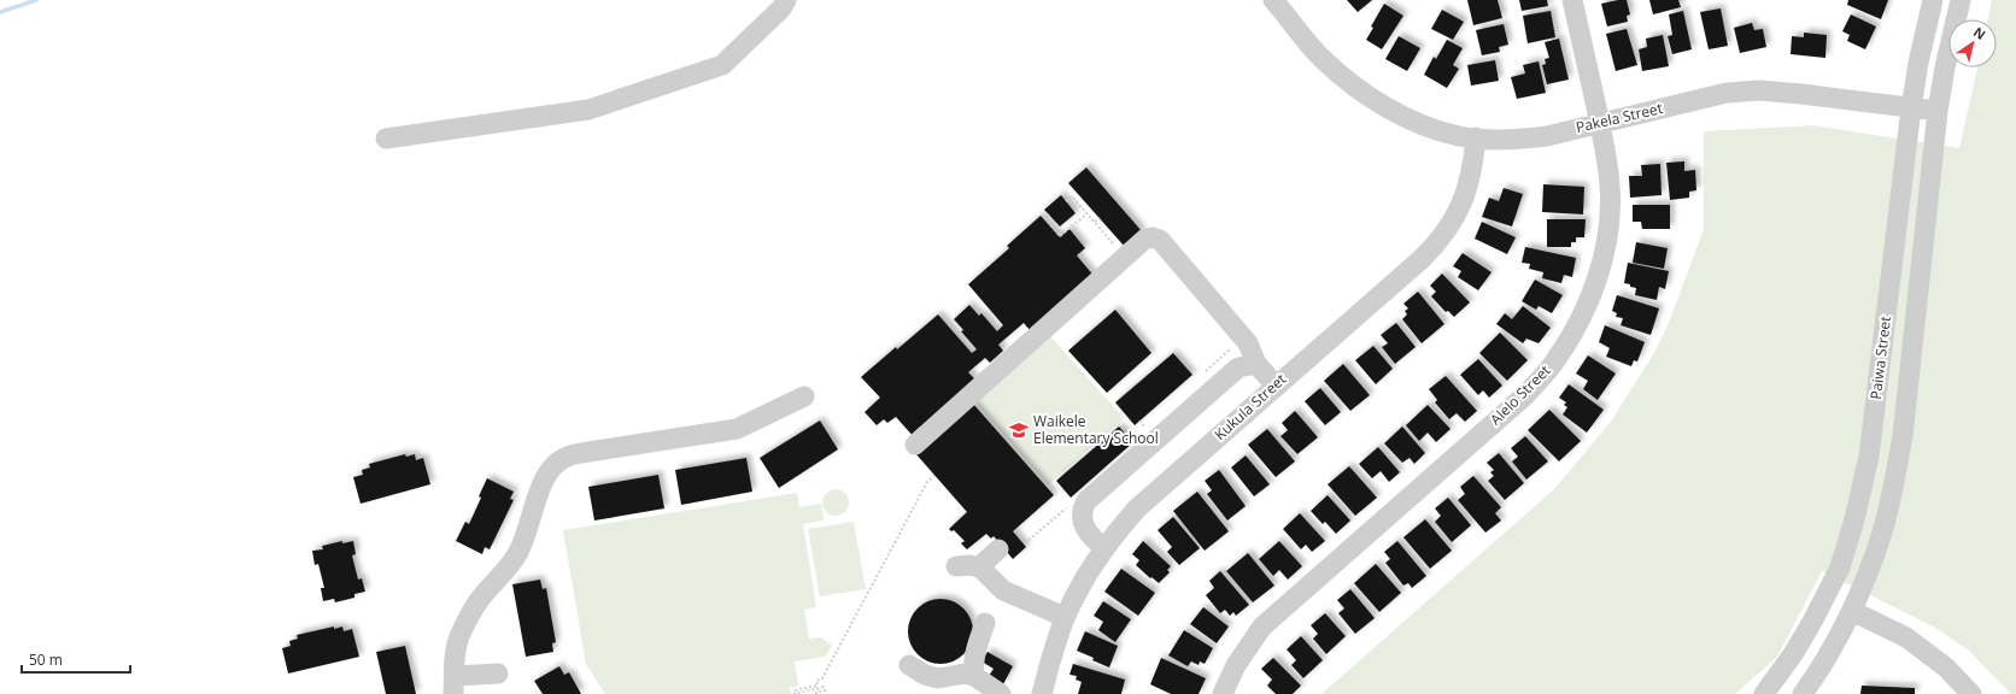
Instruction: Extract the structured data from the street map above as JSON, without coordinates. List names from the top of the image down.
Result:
{
  "streets": {
    "street": [
      "Pakela Street",
      "Paiwa Street",
      "Alelo Street",
      "Kukula Street"
    ]
  },
  "crossings": [
    ["Pakela Street", "Paiwa Street"],
    ["Pakela Street", "Alelo Street"],
    ["Pakela Street", "Kukula Street"]
  ],
  "places": {
    "school or university": ["Waikele Elementary School"]
  },
  "scale_bar": "50 m",
  "north": "top right"
}
